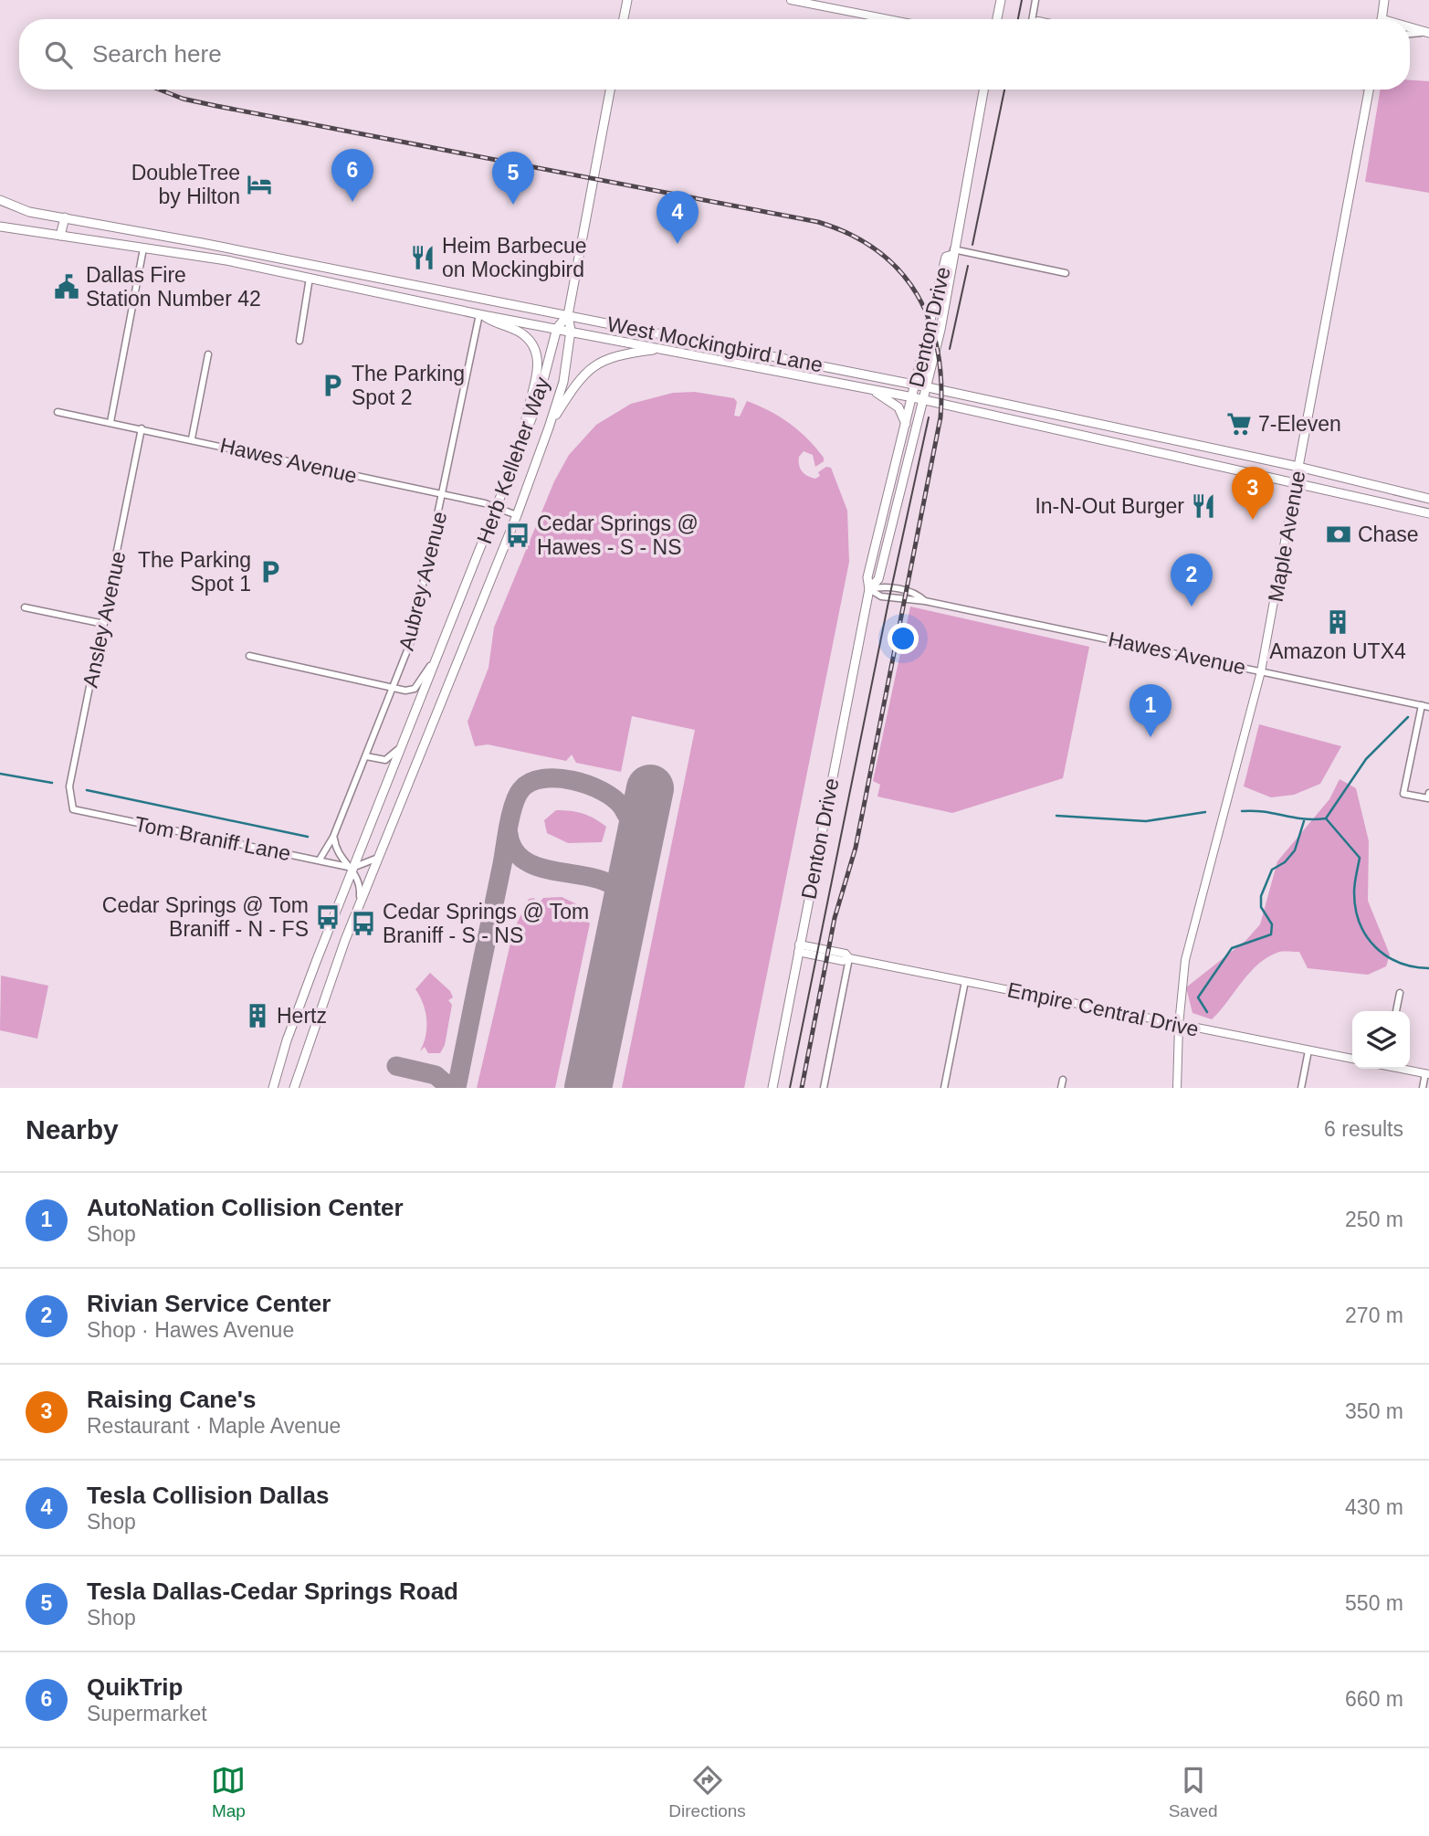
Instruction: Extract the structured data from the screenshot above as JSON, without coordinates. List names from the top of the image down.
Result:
{
  "streets": {
    "main road": [
      "Denton Drive",
      "West Mockingbird Lane",
      "Herb Kelleher Way",
      "Maple Avenue"
    ],
    "street": [
      "Hawes Avenue",
      "Aubrey Avenue",
      "Ansley Avenue",
      "Tom Braniff Lane",
      "Empire Central Drive"
    ]
  },
  "crossings": [
    ["Denton Drive", "West Mockingbird Lane"],
    ["Denton Drive", "Hawes Avenue"],
    ["Denton Drive", "Empire Central Drive"],
    ["West Mockingbird Lane", "Herb Kelleher Way"],
    ["West Mockingbird Lane", "Maple Avenue"],
    ["West Mockingbird Lane", "Aubrey Avenue"],
    ["Hawes Avenue", "Herb Kelleher Way"],
    ["Hawes Avenue", "Maple Avenue"],
    ["Hawes Avenue", "Aubrey Avenue"],
    ["Hawes Avenue", "Ansley Avenue"],
    ["Herb Kelleher Way", "Tom Braniff Lane"],
    ["Maple Avenue", "Empire Central Drive"],
    ["Aubrey Avenue", "Tom Braniff Lane"],
    ["Ansley Avenue", "Tom Braniff Lane"]
  ],
  "places": {
    "hotel": ["DoubleTree by Hilton"],
    "restaurant": ["Heim Barbecue on Mockingbird", "In-N-Out Burger"],
    "public building": ["Dallas Fire Station Number 42"],
    "parking": ["The Parking Spot 2", "The Parking Spot 1"],
    "supermarket": ["7-Eleven"],
    "bank": ["Chase"],
    "bus stop": ["Cedar Springs @ Hawes - S - NS", "Cedar Springs @ Tom Braniff - N - FS", "Cedar Springs @ Tom Braniff - S - NS"],
    "building": ["Amazon UTX4", "Hertz"]
  },
  "page": {
    "search": "Search here",
    "pins": [
      "6",
      "5",
      "4",
      "3",
      "2",
      "1"
    ],
    "heading": ["Nearby", "6 results"],
    "list": [
      {
        "mark": "1",
        "name": "AutoNation Collision Center",
        "note": "Shop",
        "value": "250 m"
      },
      {
        "mark": "2",
        "name": "Rivian Service Center",
        "note": "Shop · Hawes Avenue",
        "value": "270 m"
      },
      {
        "mark": "3",
        "name": "Raising Cane's",
        "note": "Restaurant · Maple Avenue",
        "value": "350 m"
      },
      {
        "mark": "4",
        "name": "Tesla Collision Dallas",
        "note": "Shop",
        "value": "430 m"
      },
      {
        "mark": "5",
        "name": "Tesla Dallas-Cedar Springs Road",
        "note": "Shop",
        "value": "550 m"
      },
      {
        "mark": "6",
        "name": "QuikTrip",
        "note": "Supermarket",
        "value": "660 m"
      }
    ],
    "nav": ["Map", "Directions", "Saved"]
  }
}
